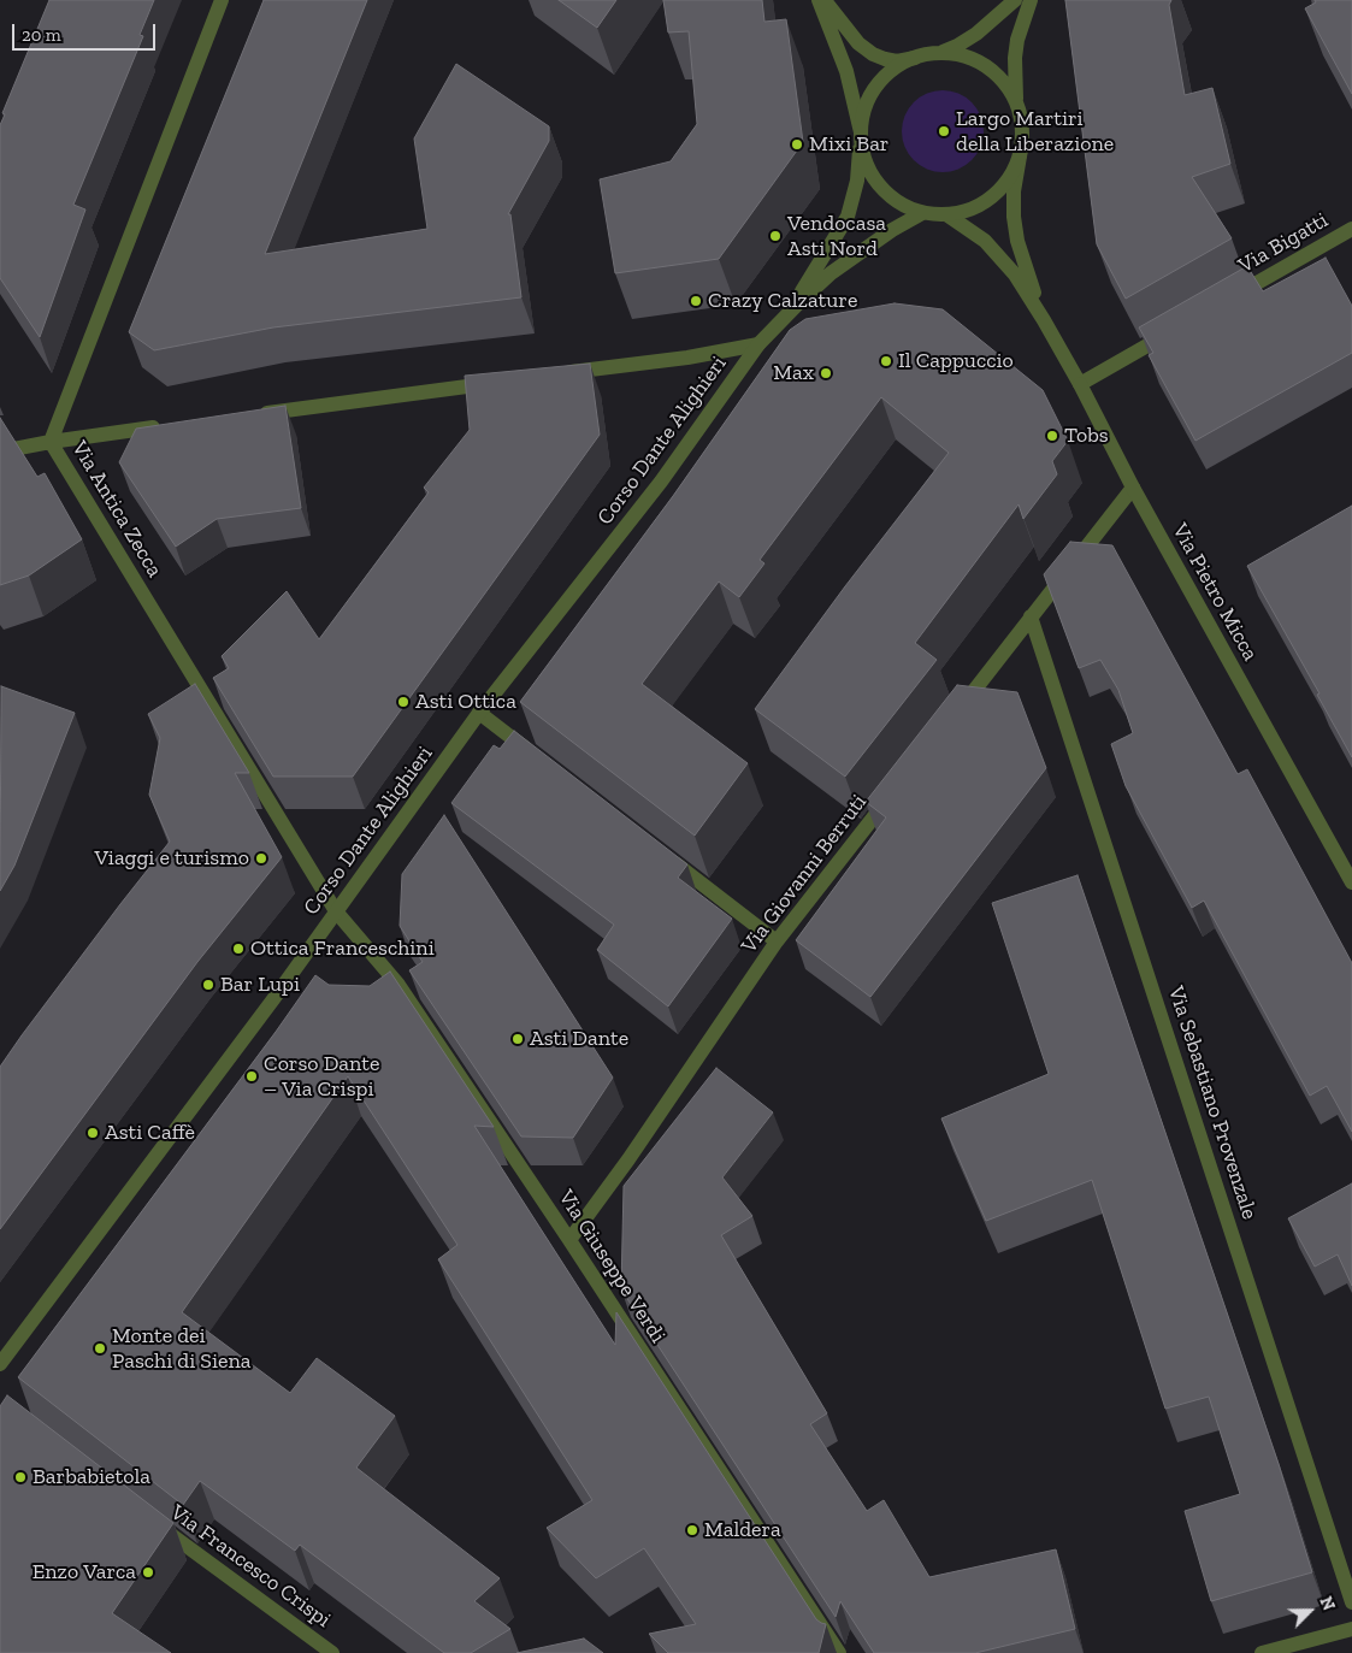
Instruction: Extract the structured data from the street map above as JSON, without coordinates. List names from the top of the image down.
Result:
{
  "streets": {
    "street": [
      "Via Bigatti",
      "Corso Dante Alighieri",
      "Via Antica Zecca",
      "Via Pietro Micca",
      "Via Giovanni Berruti",
      "Via Sebastiano Provenzale",
      "Via Giuseppe Verdi",
      "Via Francesco Crispi"
    ]
  },
  "crossings": [
    ["Corso Dante Alighieri", "Via Antica Zecca"],
    ["Corso Dante Alighieri", "Via Pietro Micca"],
    ["Corso Dante Alighieri", "Via Giuseppe Verdi"],
    ["Via Antica Zecca", "Via Giuseppe Verdi"],
    ["Via Giovanni Berruti", "Via Giuseppe Verdi"]
  ],
  "places": [
    "Largo Martiri della Liberazione",
    "Mixi Bar",
    "Vendocasa Asti Nord",
    "Crazy Calzature",
    "Il Cappuccio",
    "Max",
    "Tobs",
    "Asti Ottica",
    "Viaggi e turismo",
    "Ottica Franceschini",
    "Bar Lupi",
    "Asti Dante",
    "Corso Dante – Via Crispi",
    "Asti Caffè",
    "Monte dei Paschi di Siena",
    "Barbabietola",
    "Maldera",
    "Enzo Varca"
  ],
  "scale_bar": "20 m",
  "north": "top right"
}
